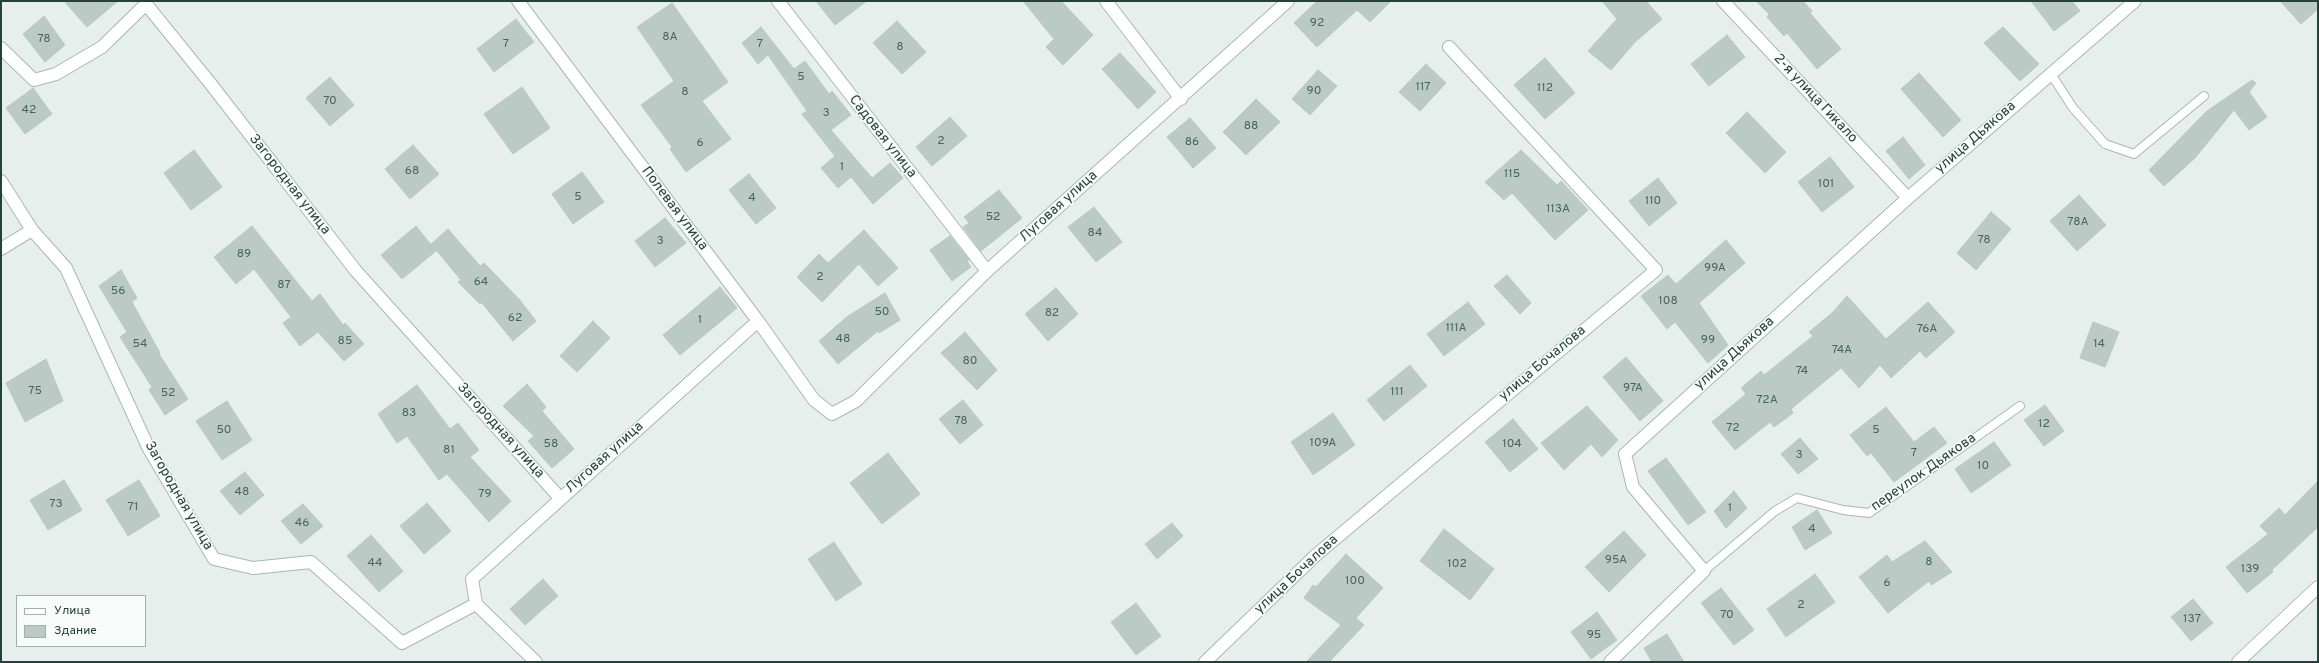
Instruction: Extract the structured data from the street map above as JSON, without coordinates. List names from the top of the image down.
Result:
{
  "streets": {
    "street": [
      "2-я улица Гикало",
      "Садовая улица",
      "улица Дьякова",
      "Загородная улица",
      "Луговая улица",
      "Полевая улица",
      "улица Бочалова"
    ],
    "lane": ["переулок Дьякова"]
  },
  "crossings": [
    ["2-я улица Гикало", "улица Дьякова"],
    ["Садовая улица", "Луговая улица"],
    ["улица Дьякова", "переулок Дьякова"],
    ["Загородная улица", "Луговая улица"],
    ["Луговая улица", "Полевая улица"]
  ],
  "house_numbers": [
    "92",
    "8А",
    "78",
    "7",
    "7",
    "8",
    "5",
    "117",
    "112",
    "90",
    "8",
    "70",
    "42",
    "3",
    "88",
    "2",
    "86",
    "6",
    "1",
    "68",
    "115",
    "101",
    "5",
    "4",
    "110",
    "113А",
    "52",
    "78А",
    "84",
    "78",
    "3",
    "89",
    "99А",
    "2",
    "64",
    "87",
    "56",
    "108",
    "50",
    "82",
    "62",
    "1",
    "111А",
    "76А",
    "48",
    "99",
    "85",
    "54",
    "14",
    "74А",
    "80",
    "74",
    "97А",
    "75",
    "111",
    "52",
    "72А",
    "83",
    "78",
    "12",
    "72",
    "50",
    "5",
    "109А",
    "58",
    "104",
    "81",
    "7",
    "3",
    "10",
    "48",
    "79",
    "73",
    "71",
    "1",
    "46",
    "4",
    "95А",
    "8",
    "44",
    "102",
    "139",
    "100",
    "6",
    "2",
    "70",
    "137",
    "95"
  ],
  "legend": ["Улица", "Здание"]
}
